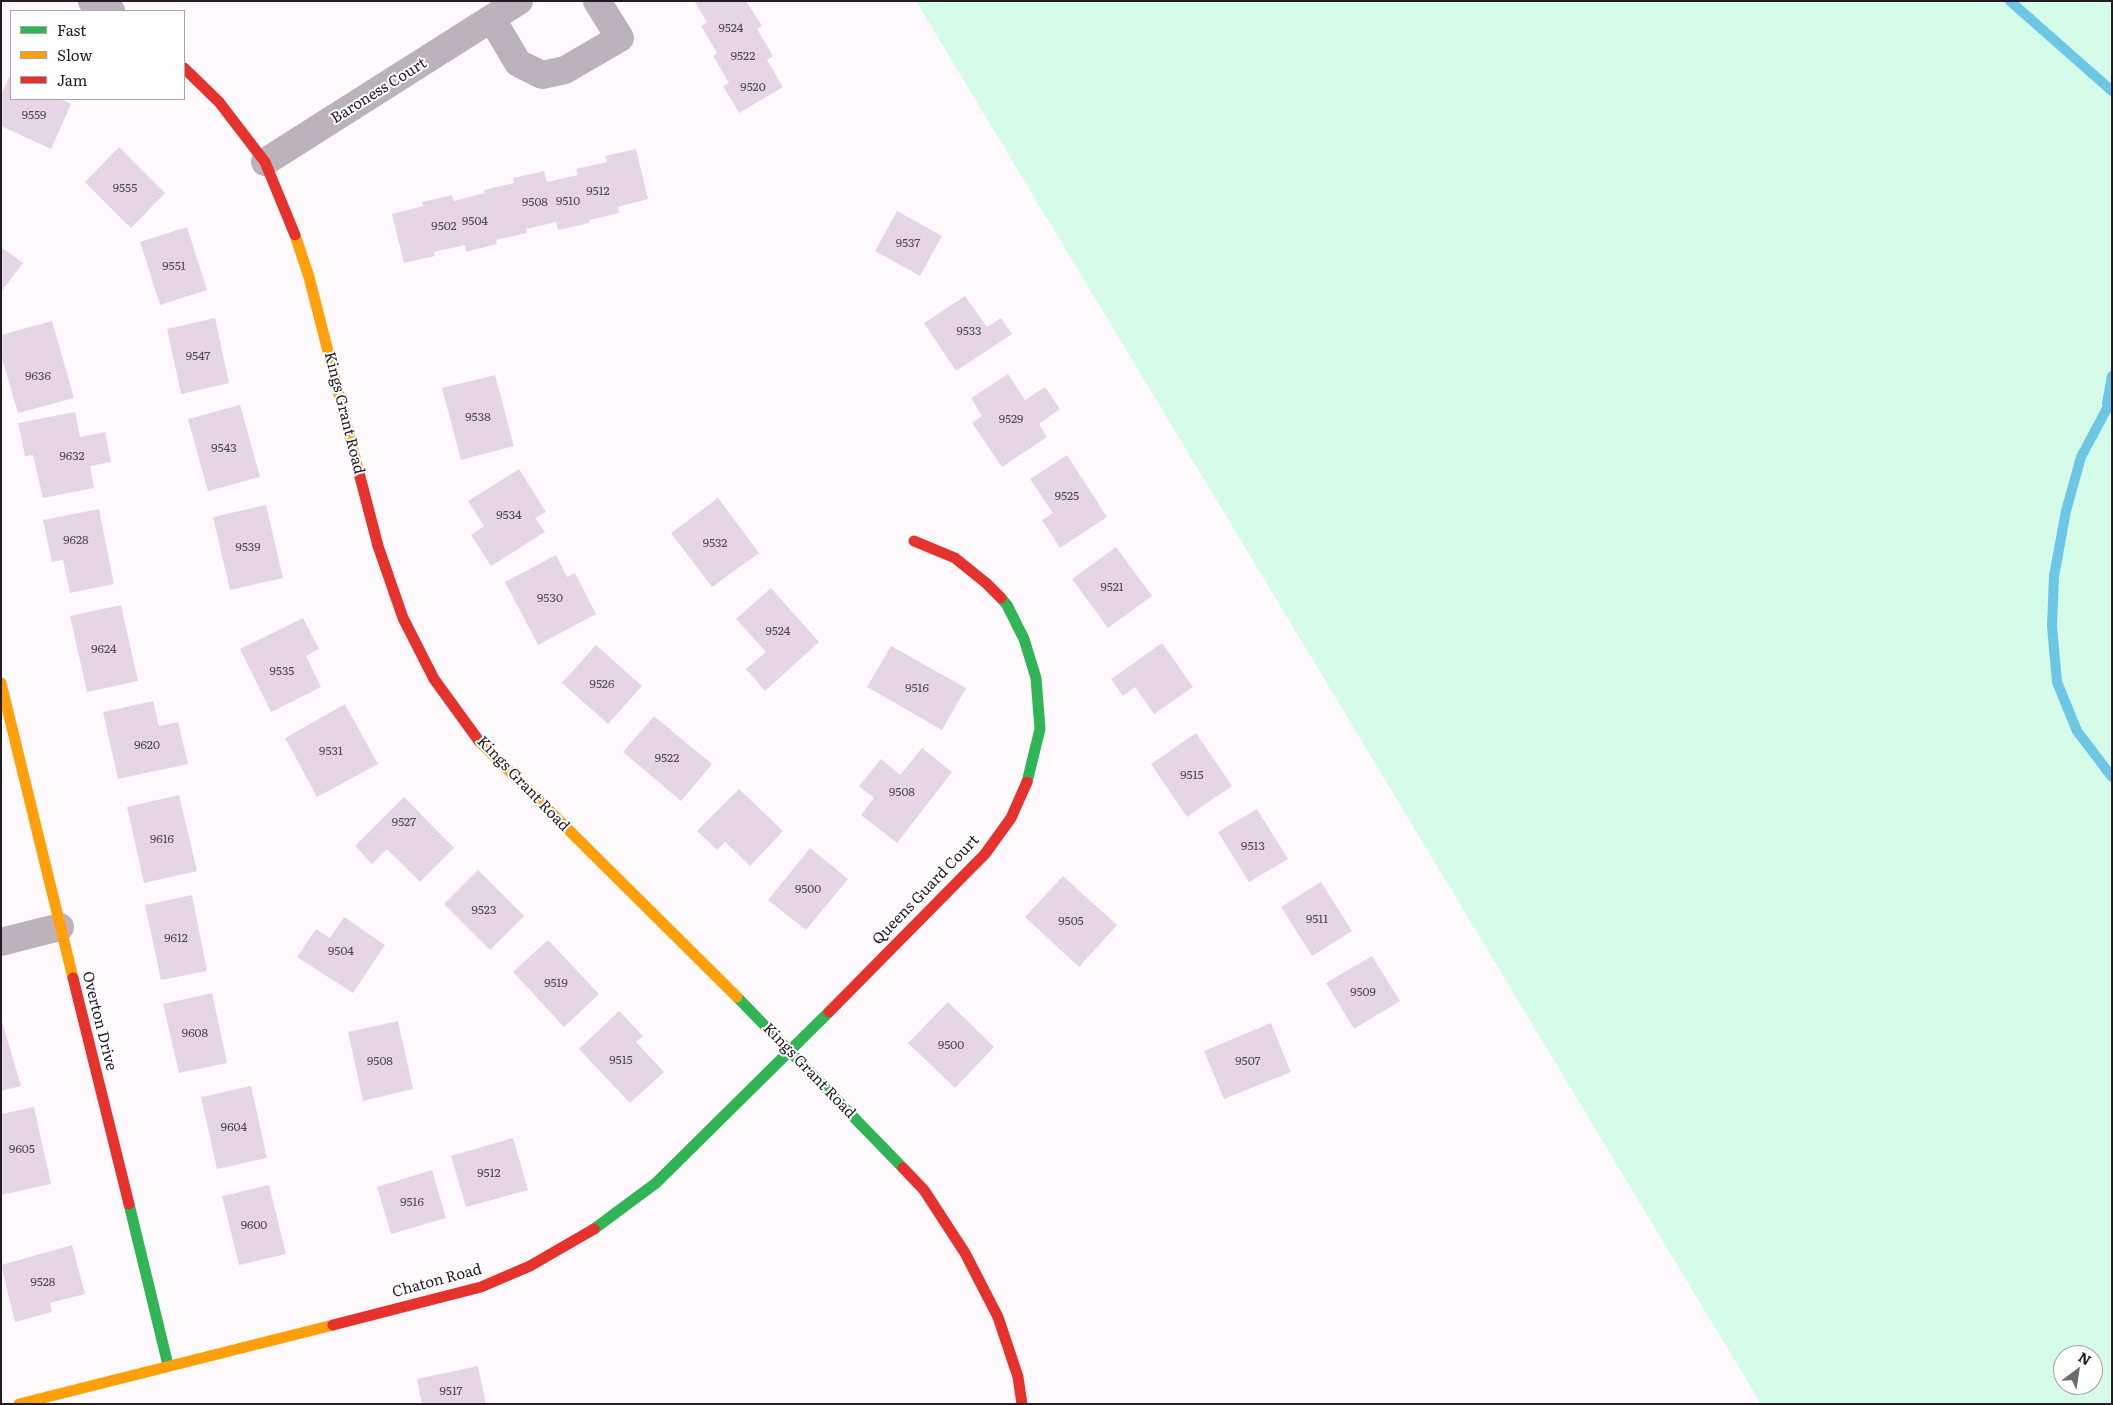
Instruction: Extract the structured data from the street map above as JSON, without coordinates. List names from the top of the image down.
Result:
{
  "streets": {
    "street": [
      "Baroness Court",
      "Kings Grant Road",
      "Queens Guard Court",
      "Overton Drive",
      "Chaton Road"
    ]
  },
  "crossings": [
    ["Baroness Court", "Kings Grant Road"],
    ["Kings Grant Road", "Queens Guard Court"],
    ["Kings Grant Road", "Chaton Road"],
    ["Queens Guard Court", "Chaton Road"],
    ["Overton Drive", "Chaton Road"]
  ],
  "house_numbers": [
    "9524",
    "9522",
    "9520",
    "9559",
    "9555",
    "9512",
    "9510",
    "9508",
    "9504",
    "9502",
    "9537",
    "9551",
    "9533",
    "9547",
    "9636",
    "9538",
    "9529",
    "9543",
    "9632",
    "9525",
    "9534",
    "9628",
    "9532",
    "9539",
    "9521",
    "9530",
    "9524",
    "9624",
    "9535",
    "9526",
    "9516",
    "9620",
    "9531",
    "9522",
    "9515",
    "9508",
    "9527",
    "9616",
    "9513",
    "9500",
    "9523",
    "9511",
    "9505",
    "9612",
    "9504",
    "9519",
    "9509",
    "9608",
    "9500",
    "9515",
    "9508",
    "9507",
    "9604",
    "9605",
    "9512",
    "9516",
    "9600",
    "9528",
    "9517"
  ],
  "legend": ["Fast", "Slow", "Jam"],
  "north": "top right"
}
